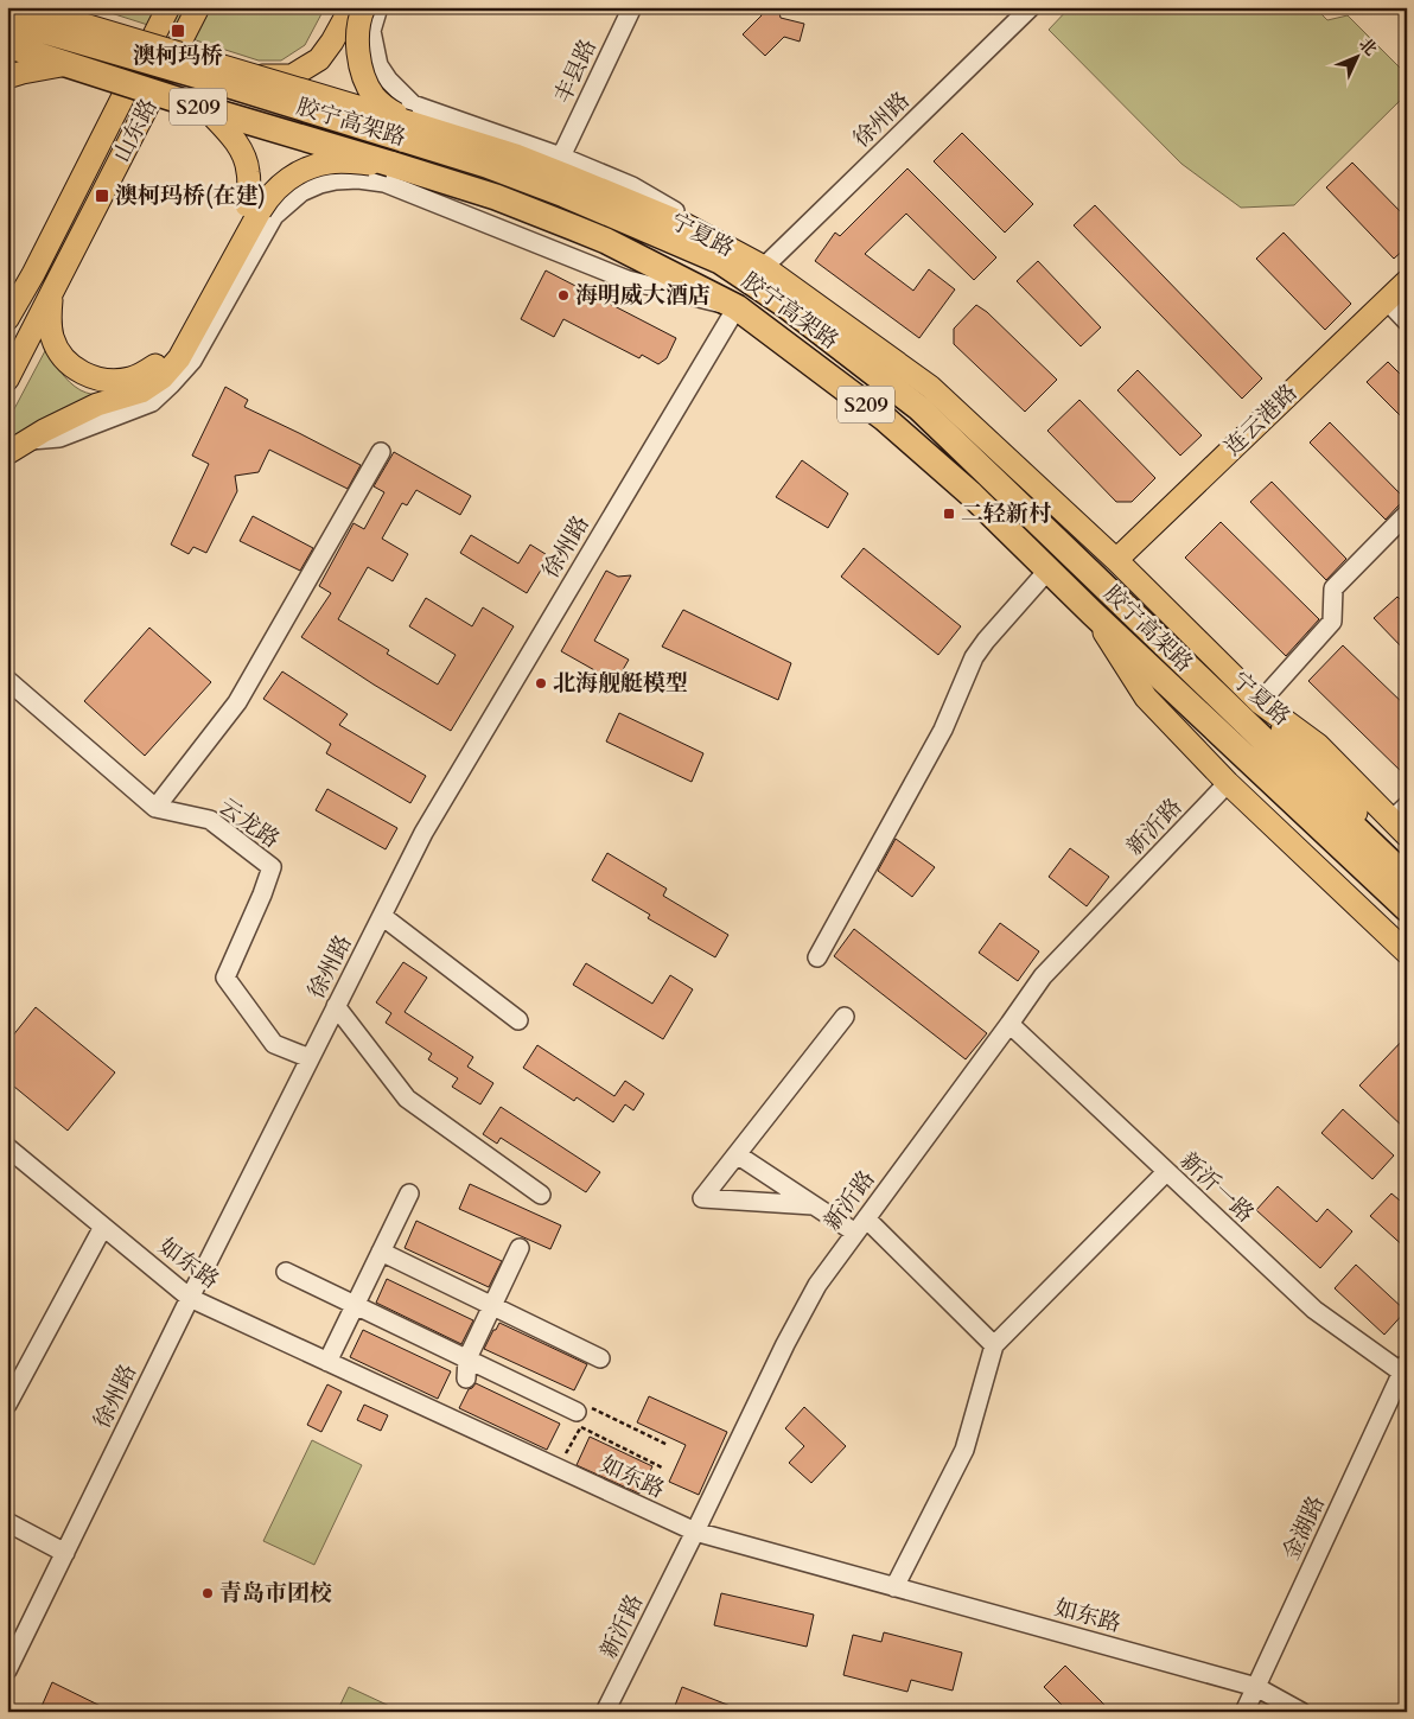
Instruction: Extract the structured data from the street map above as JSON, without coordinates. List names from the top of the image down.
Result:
{
  "streets": {
    "highway": ["S209", "胶宁高架路"],
    "main road": ["山东路", "宁夏路", "连云港路"],
    "street": [
      "丰县路",
      "徐州路",
      "云龙路",
      "新沂路",
      "新沂一路",
      "如东路",
      "金湖路"
    ]
  },
  "crossings": [
    ["徐州路", "胶宁高架路"],
    ["徐州路", "宁夏路"],
    ["徐州路", "云龙路"],
    ["徐州路", "如东路"],
    ["胶宁高架路", "宁夏路"],
    ["宁夏路", "连云港路"],
    ["新沂路", "新沂一路"],
    ["新沂路", "如东路"],
    ["新沂一路", "金湖路"],
    ["如东路", "金湖路"]
  ],
  "places": {
    "transit": ["澳柯玛桥", "澳柯玛桥(在建)", "二轻新村"],
    "other": ["海明威大酒店", "北海舰艇模型", "青岛市团校"]
  },
  "north": "top right"
}
